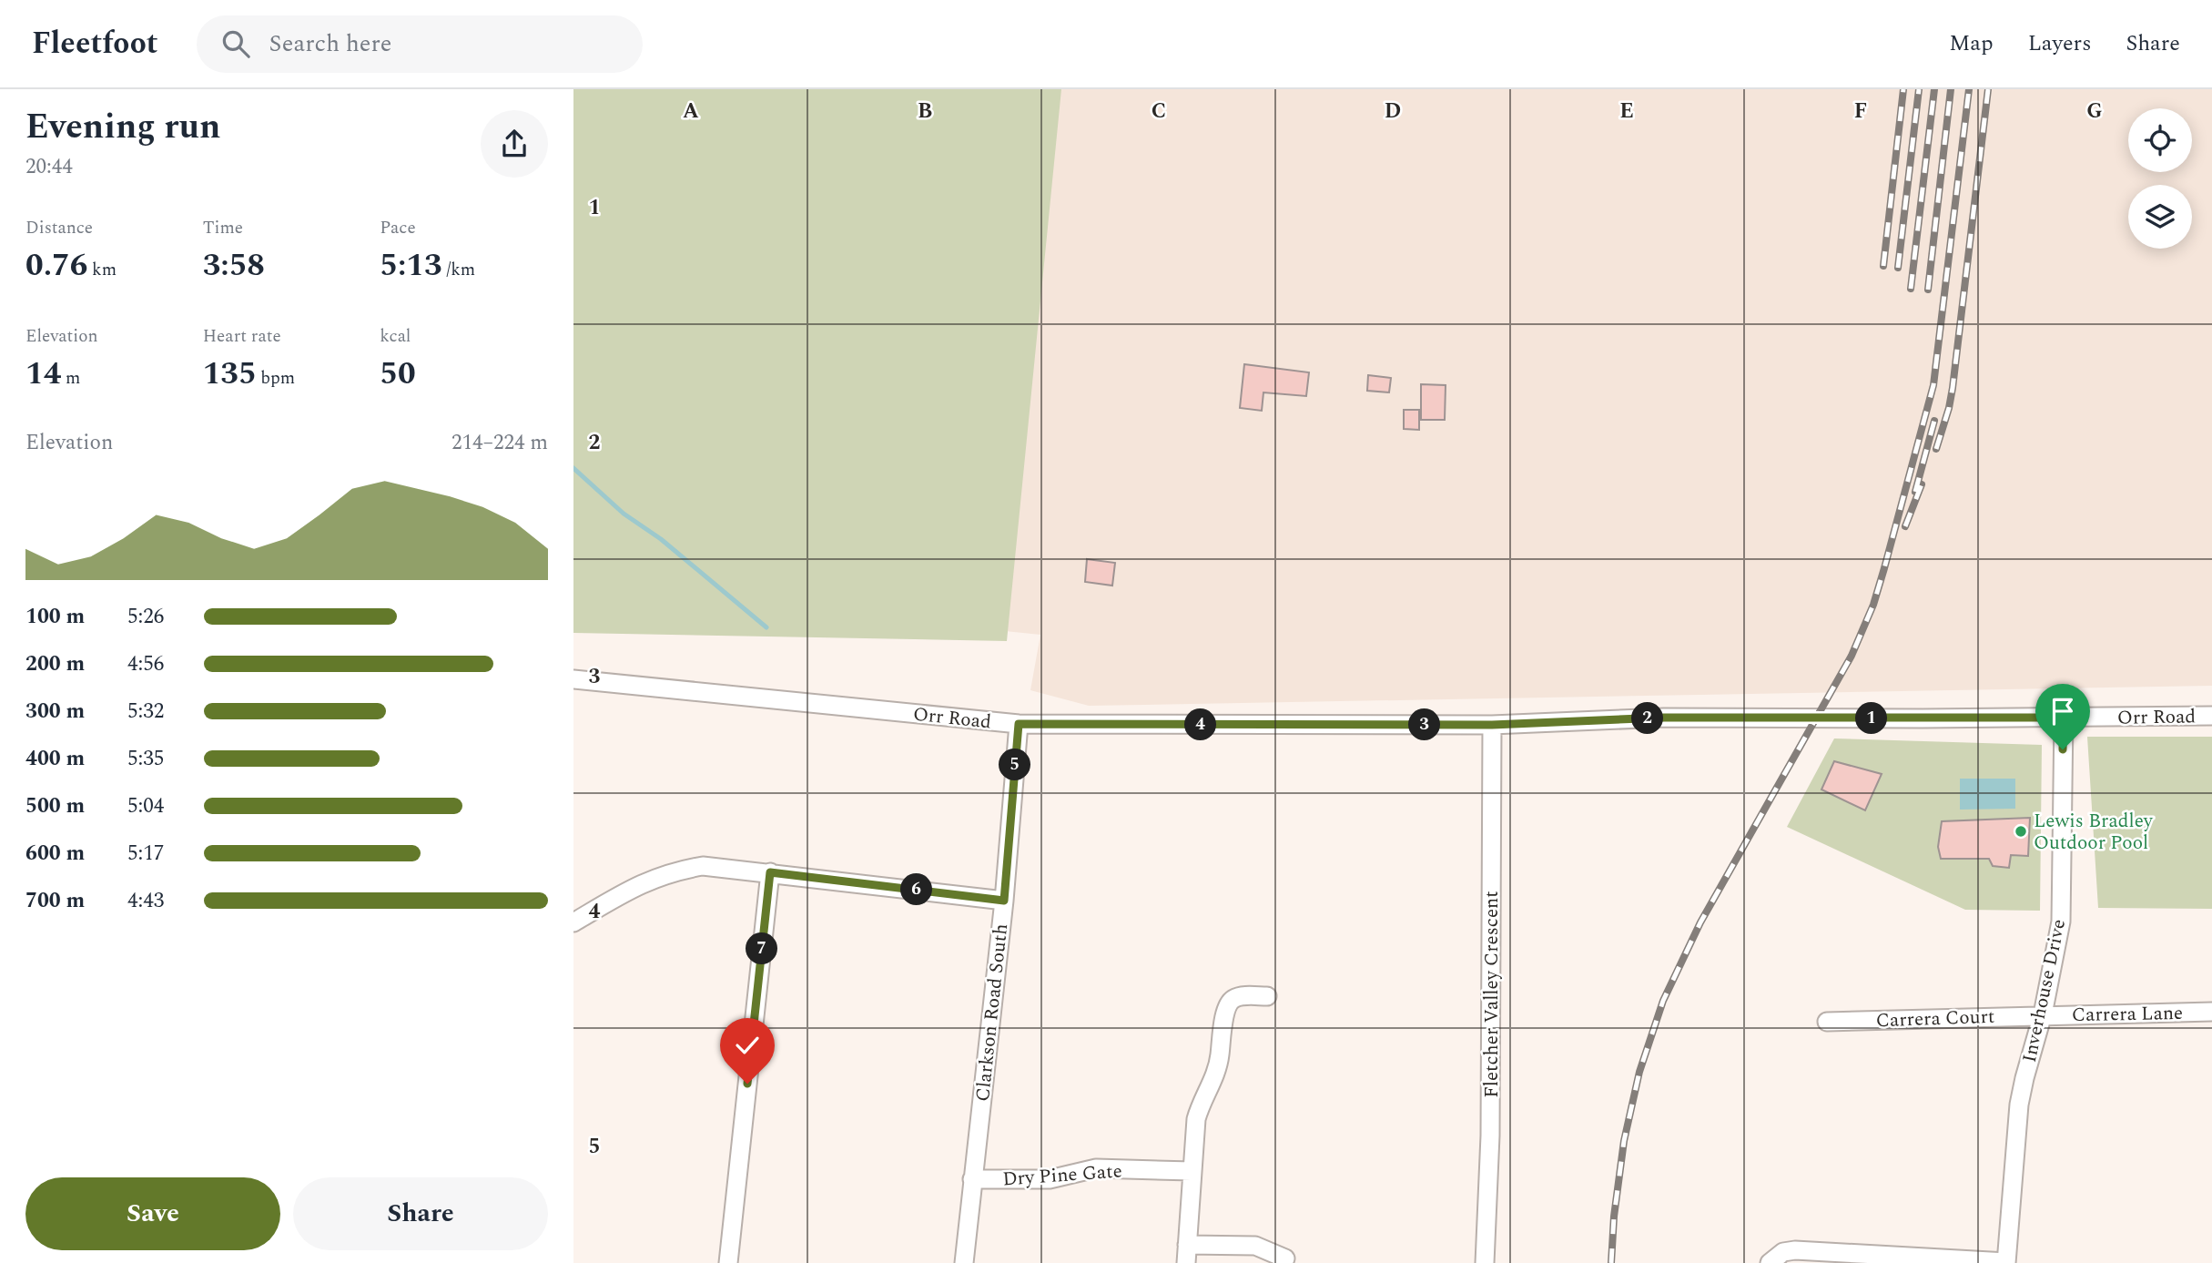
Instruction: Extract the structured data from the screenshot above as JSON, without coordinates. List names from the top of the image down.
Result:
{
  "streets": {
    "street": [
      "Orr Road",
      "Inverhouse Drive",
      "Fletcher Valley Crescent",
      "Clarkson Road South",
      "Carrera Lane",
      "Carrera Court",
      "Dry Pine Gate"
    ]
  },
  "crossings": [
    ["Orr Road", "Inverhouse Drive"],
    ["Orr Road", "Fletcher Valley Crescent"],
    ["Orr Road", "Clarkson Road South"],
    ["Inverhouse Drive", "Carrera Lane"],
    ["Inverhouse Drive", "Carrera Court"],
    ["Clarkson Road South", "Dry Pine Gate"],
    ["Carrera Lane", "Carrera Court"]
  ],
  "places": ["Lewis Bradley Outdoor Pool"],
  "page": {
    "header": "Fleetfoot",
    "search": "Search here",
    "nav": ["Map", "Layers", "Share"],
    "heading": ["Evening run", "20:44"],
    "stats": [
      ["Distance", "0.76 km"],
      ["Time", "3:58"],
      ["Pace", "5:13 /km"],
      ["Elevation", "14 m"],
      ["Heart rate", "135 bpm"],
      ["kcal", "50"]
    ],
    "chart": ["Elevation", "214–224 m"],
    "list": [
      {
        "name": "100 m",
        "note": "5:26"
      },
      {
        "name": "200 m",
        "note": "4:56"
      },
      {
        "name": "300 m",
        "note": "5:32"
      },
      {
        "name": "400 m",
        "note": "5:35"
      },
      {
        "name": "500 m",
        "note": "5:04"
      },
      {
        "name": "600 m",
        "note": "5:17"
      },
      {
        "name": "700 m",
        "note": "4:43"
      }
    ],
    "pins": [
      "1",
      "2",
      "3",
      "4",
      "5",
      "6",
      "7"
    ],
    "buttons": ["Save", "Share"]
  },
  "grid": {
    "columns": [
      "A",
      "B",
      "C",
      "D",
      "E",
      "F",
      "G"
    ],
    "rows": [
      "1",
      "2",
      "3",
      "4",
      "5"
    ]
  }
}
